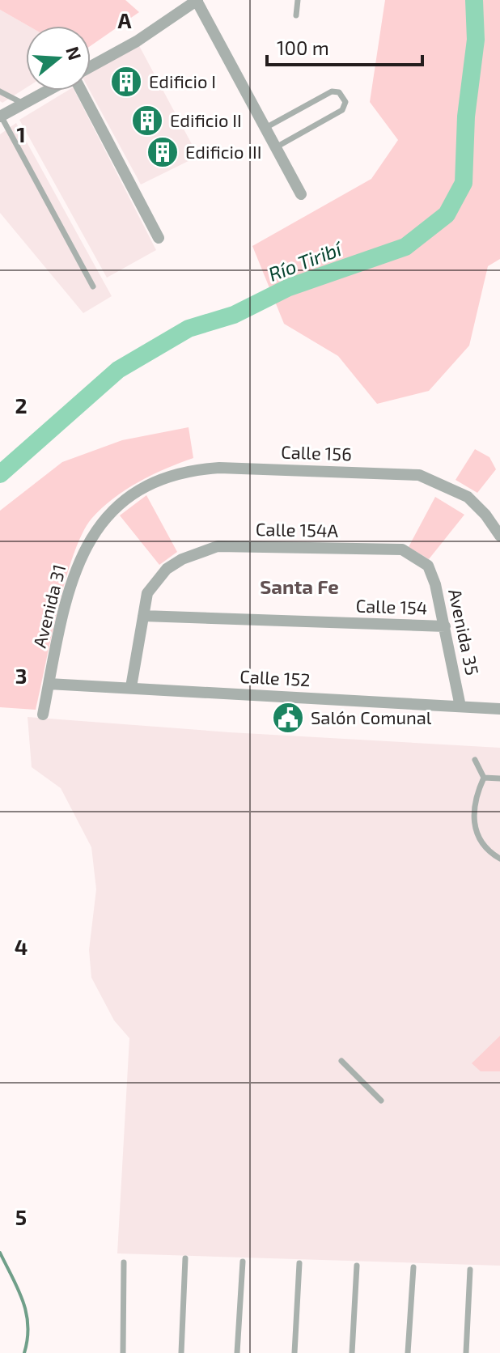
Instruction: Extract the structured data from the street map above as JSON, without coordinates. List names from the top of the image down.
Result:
{
  "streets": {
    "street": [
      "Calle 156",
      "Calle 154A",
      "Avenida 31",
      "Calle 154",
      "Avenida 35",
      "Calle 152"
    ]
  },
  "crossings": [
    ["Calle 156", "Avenida 31"],
    ["Calle 154A", "Calle 154"],
    ["Calle 154A", "Avenida 35"],
    ["Avenida 31", "Calle 152"],
    ["Calle 154", "Avenida 35"],
    ["Avenida 35", "Calle 152"]
  ],
  "districts": ["Santa Fe"],
  "water": ["Río Tiribí"],
  "places": {
    "building": ["Edificio I", "Edificio II", "Edificio III"],
    "public building": ["Salón Comunal"]
  },
  "scale_bar": "100 m",
  "north": "right",
  "grid": {
    "columns": ["A"],
    "rows": [
      "1",
      "2",
      "3",
      "4",
      "5"
    ]
  }
}
